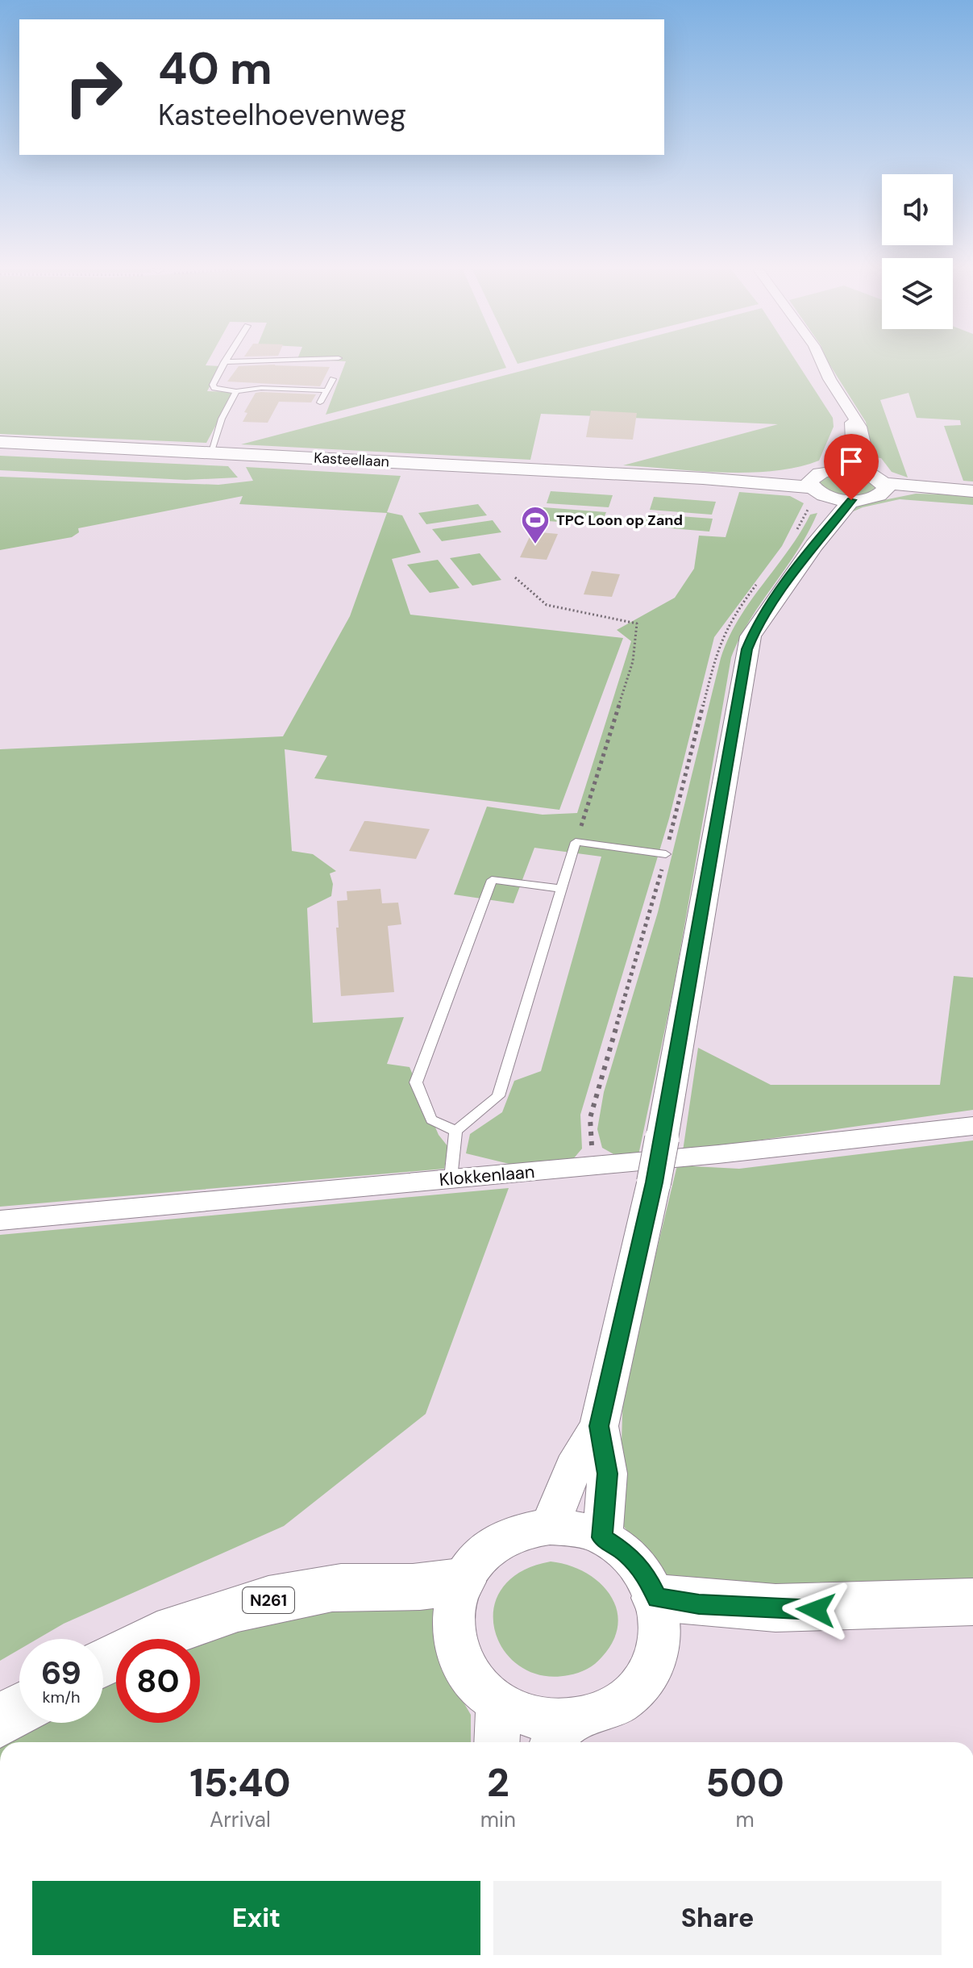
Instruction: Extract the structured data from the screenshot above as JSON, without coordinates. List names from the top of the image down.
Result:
{
  "streets": {
    "highway": ["N261"],
    "street": ["Kasteellaan", "Klokkenlaan"]
  },
  "places": {
    "sports": ["TPC Loon op Zand"]
  },
  "page": {
    "turn": ["40 m", "Kasteelhoevenweg"],
    "speed": "69 km/h",
    "limit": "80",
    "eta": [
      "15:40",
      "Arrival",
      "2",
      "min",
      "500",
      "m"
    ],
    "buttons": ["Exit", "Share"]
  }
}
